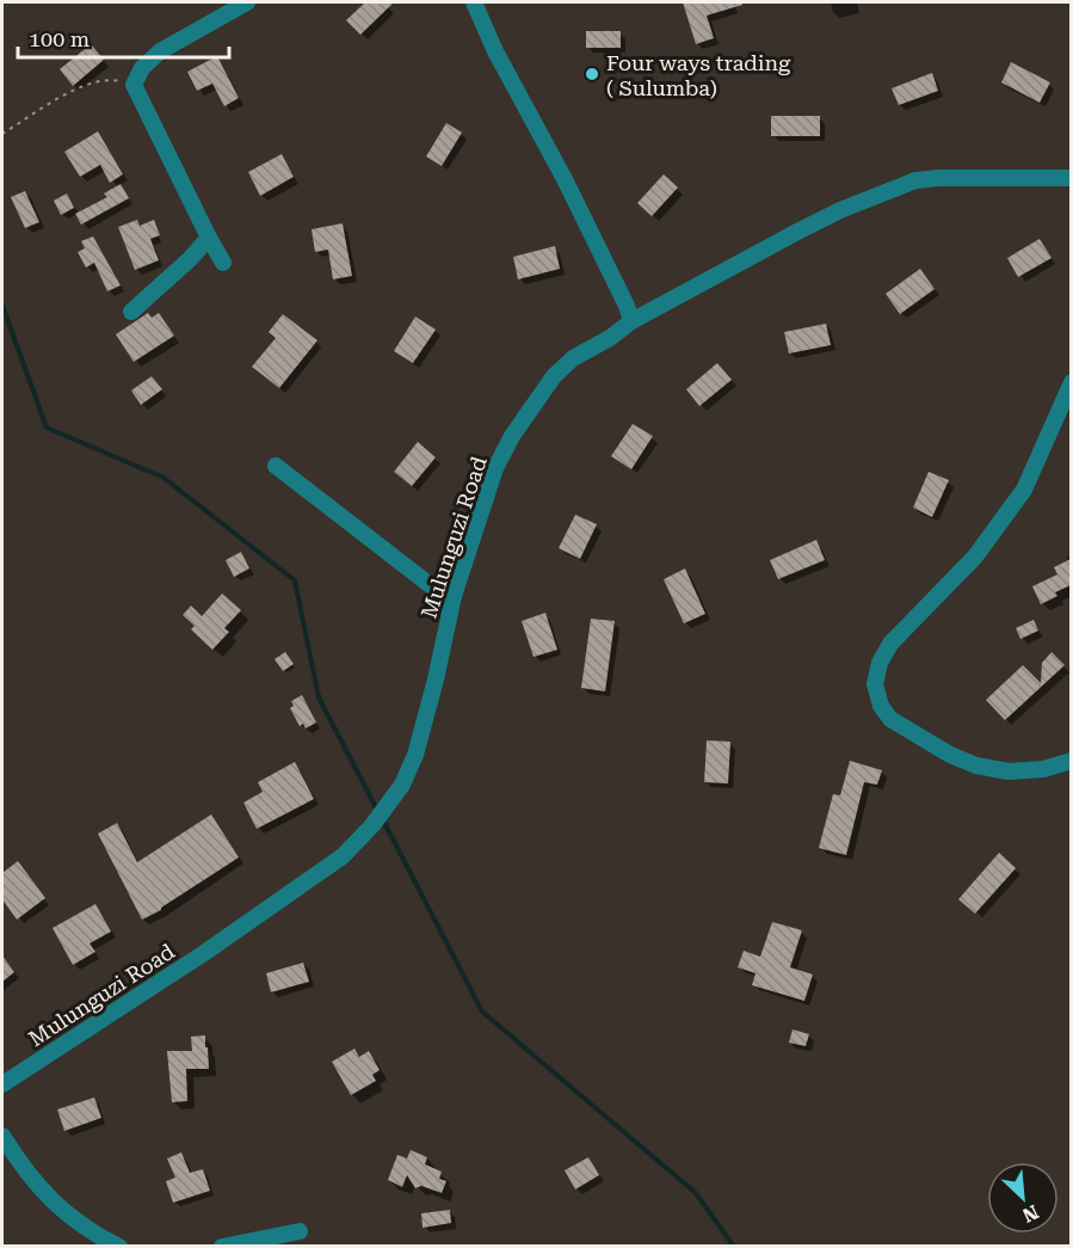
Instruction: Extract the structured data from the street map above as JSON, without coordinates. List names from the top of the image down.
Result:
{
  "streets": {
    "street": ["Mulunguzi Road"]
  },
  "places": ["Four ways trading ( Sulumba)"],
  "scale_bar": "100 m",
  "north": "bottom right"
}
